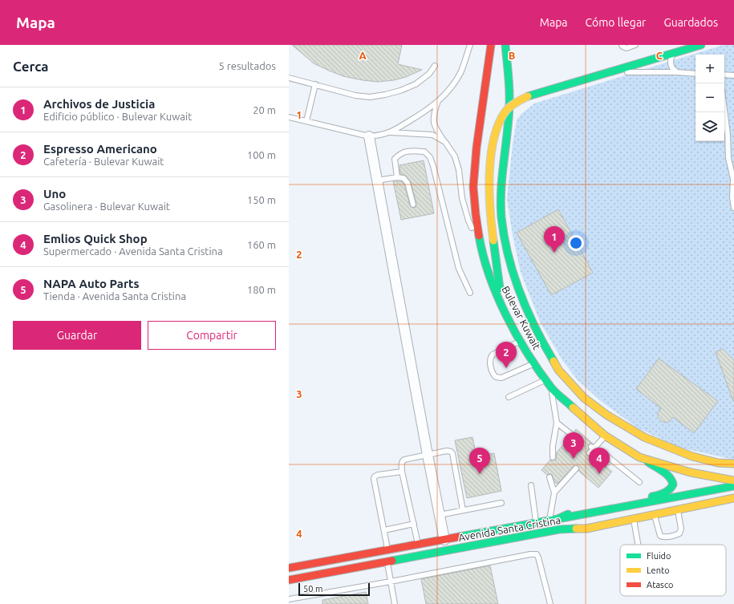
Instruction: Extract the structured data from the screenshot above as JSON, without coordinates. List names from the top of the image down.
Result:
{
  "streets": {
    "main road": ["Bulevar Kuwait", "Avenida Santa Cristina"]
  },
  "crossings": [
    ["Bulevar Kuwait", "Avenida Santa Cristina"]
  ],
  "legend": ["Fluido", "Lento", "Atasco"],
  "scale_bar": "50 m",
  "page": {
    "header": "Mapa",
    "nav": ["Mapa", "Cómo llegar", "Guardados"],
    "heading": ["Cerca", "5 resultados"],
    "map_buttons": ["+", "−"],
    "list": [
      {
        "mark": "1",
        "name": "Archivos de Justicia",
        "note": "Edificio público · Bulevar Kuwait",
        "value": "20 m"
      },
      {
        "mark": "2",
        "name": "Espresso Americano",
        "note": "Cafetería · Bulevar Kuwait",
        "value": "100 m"
      },
      {
        "mark": "3",
        "name": "Uno",
        "note": "Gasolinera · Bulevar Kuwait",
        "value": "150 m"
      },
      {
        "mark": "4",
        "name": "Emlios Quick Shop",
        "note": "Supermercado · Avenida Santa Cristina",
        "value": "160 m"
      },
      {
        "mark": "5",
        "name": "NAPA Auto Parts",
        "note": "Tienda · Avenida Santa Cristina",
        "value": "180 m"
      }
    ],
    "pins": [
      "1",
      "2",
      "3",
      "4",
      "5"
    ],
    "buttons": ["Guardar", "Compartir"],
    "scale": "50 m"
  },
  "grid": {
    "columns": ["A", "B", "C"],
    "rows": [
      "1",
      "2",
      "3",
      "4"
    ]
  }
}
